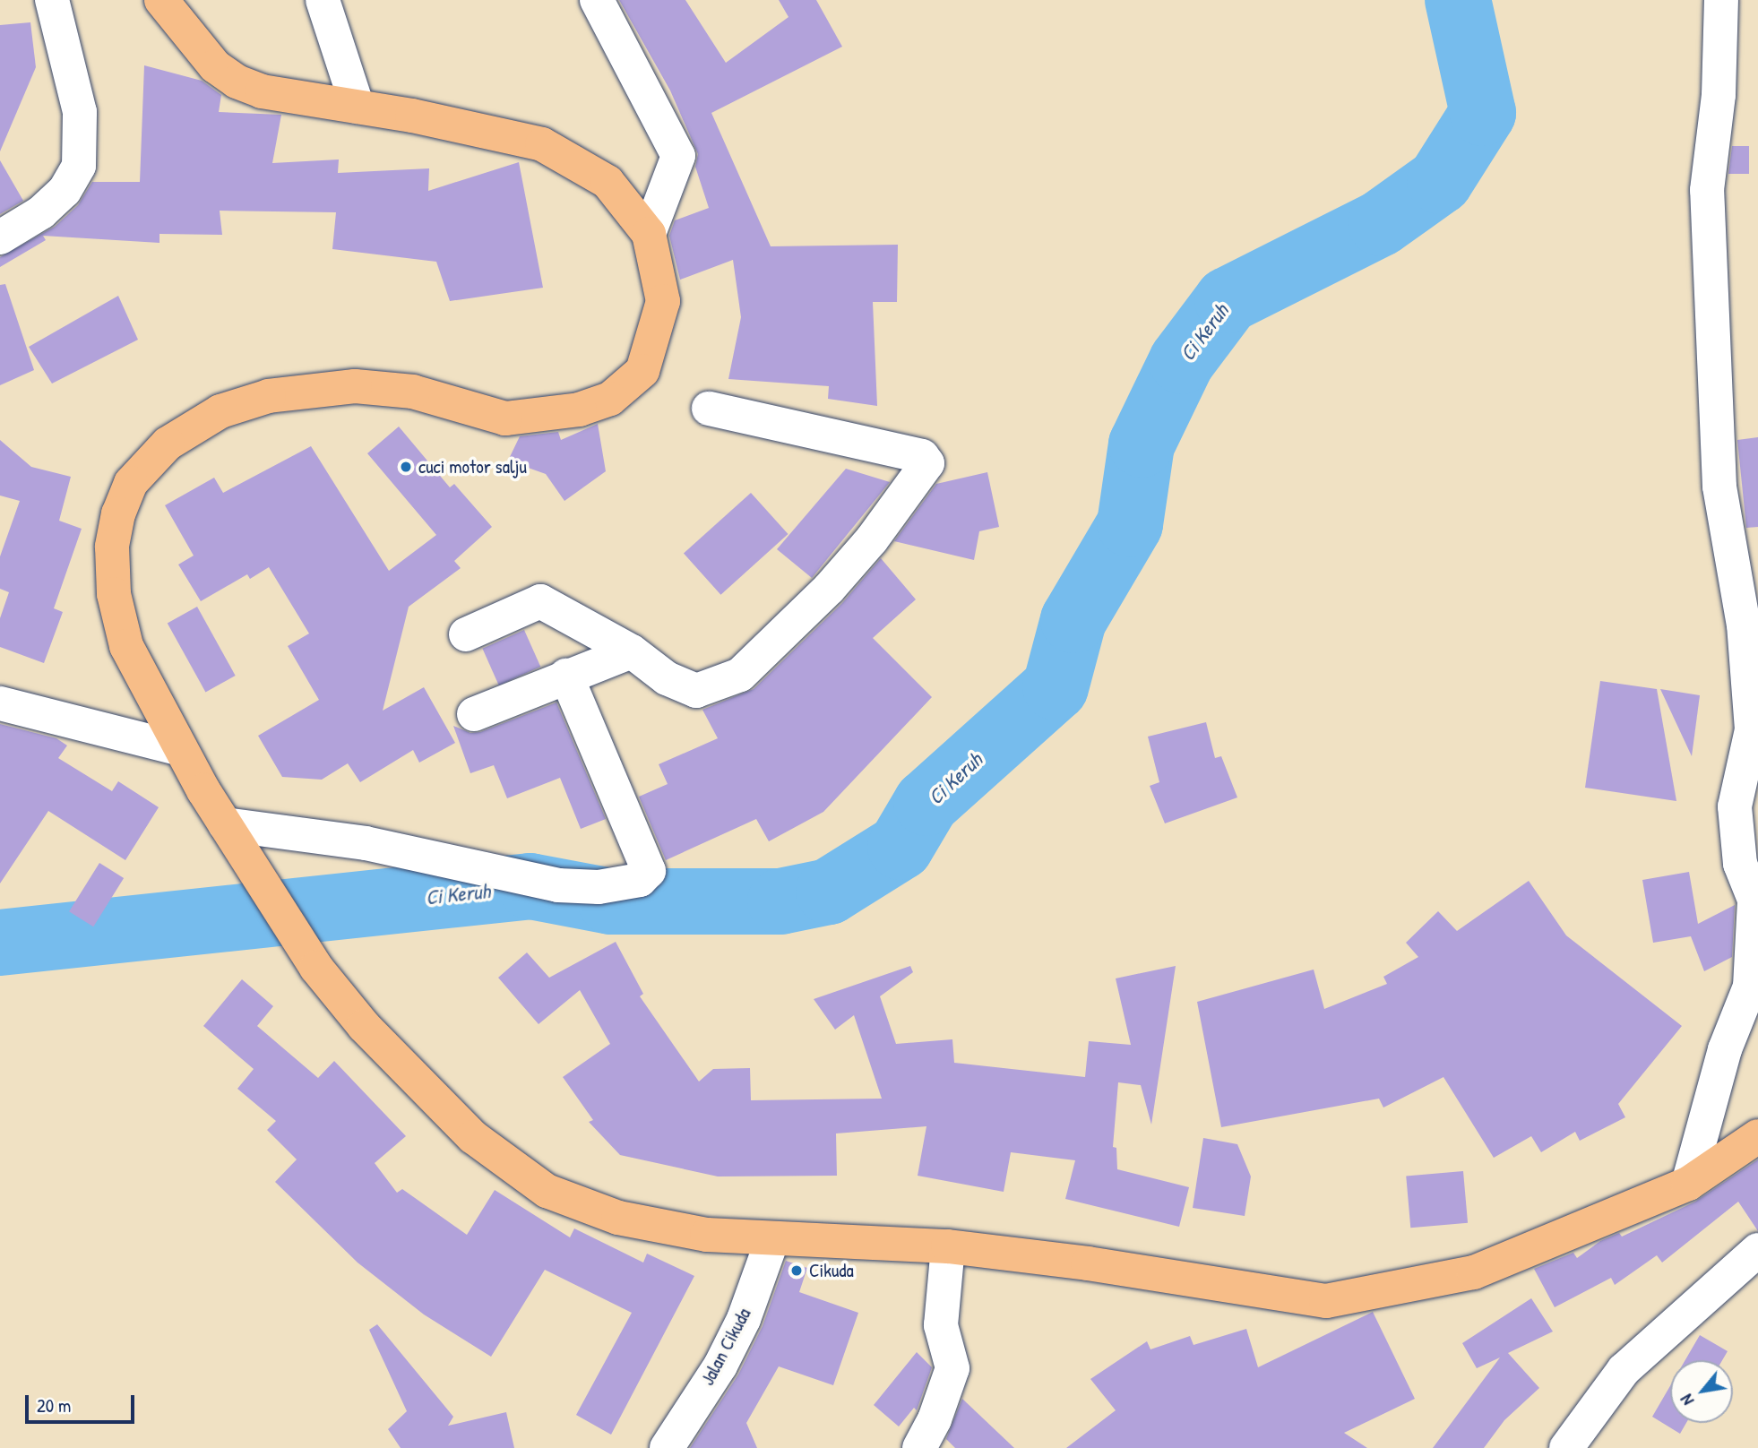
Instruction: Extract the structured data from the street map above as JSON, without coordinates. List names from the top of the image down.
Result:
{
  "streets": {
    "street": ["Jalan Cikuda"]
  },
  "water": ["Ci Keruh"],
  "places": ["cuci motor salju", "Cikuda"],
  "scale_bar": "20 m",
  "north": "bottom left"
}
